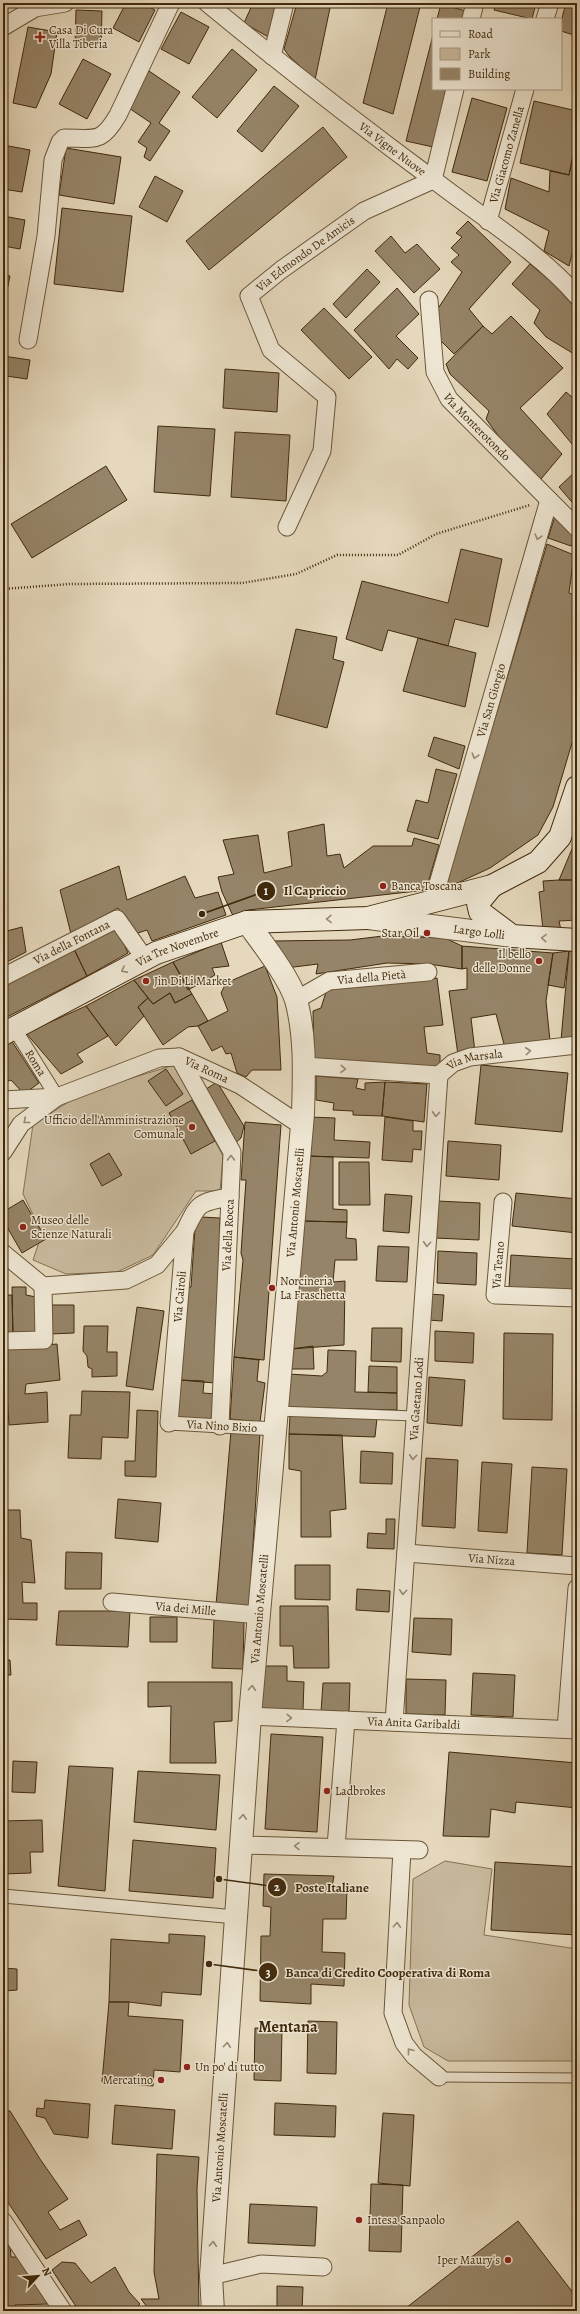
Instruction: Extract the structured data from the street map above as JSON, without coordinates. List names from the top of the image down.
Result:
{
  "streets": {
    "street": [
      "Via Vigne Nuove",
      "Via Giacomo Zanella",
      "Via Edmondo De Amicis",
      "Via Monterotondo",
      "Via San Giorgio",
      "Largo Lolli",
      "Via della Fontana",
      "Via Tre Novembre",
      "Via della Pietà",
      "Via Marsala",
      "Roma",
      "Via Roma",
      "Via Antonio Moscatelli",
      "Via della Rocca",
      "Via Teano",
      "Via Cairoli",
      "Via Gaetano Lodi",
      "Via Nino Bixio",
      "Via Nizza",
      "Via dei Mille",
      "Via Anita Garibaldi"
    ]
  },
  "crossings": [
    ["Via Vigne Nuove", "Via Giacomo Zanella"],
    ["Via Vigne Nuove", "Via Edmondo De Amicis"],
    ["Via Monterotondo", "Via San Giorgio"],
    ["Largo Lolli", "Via Tre Novembre"],
    ["Via della Fontana", "Via Tre Novembre"],
    ["Via Tre Novembre", "Roma"],
    ["Via Tre Novembre", "Via Antonio Moscatelli"],
    ["Via della Pietà", "Via Antonio Moscatelli"],
    ["Via Marsala", "Via Antonio Moscatelli"],
    ["Via Marsala", "Via Gaetano Lodi"],
    ["Roma", "Via Roma"],
    ["Via Roma", "Via Antonio Moscatelli"],
    ["Via Roma", "Via della Rocca"],
    ["Via Antonio Moscatelli", "Via Nino Bixio"],
    ["Via Antonio Moscatelli", "Via dei Mille"],
    ["Via Antonio Moscatelli", "Via Anita Garibaldi"],
    ["Via della Rocca", "Via Cairoli"],
    ["Via della Rocca", "Via Nino Bixio"],
    ["Via Cairoli", "Via Nino Bixio"],
    ["Via Gaetano Lodi", "Via Nizza"],
    ["Via Gaetano Lodi", "Via Anita Garibaldi"]
  ],
  "one_way": [
    "Via San Giorgio",
    "Via Tre Novembre",
    "Via Marsala",
    "Via della Rocca",
    "Via Gaetano Lodi"
  ],
  "districts": ["Mentana"],
  "places": {
    "health": ["Casa Di Cura Villa Tiberia"],
    "other": [
      "Banca Toscana",
      "Il Capriccio",
      "Star Oil",
      "Il bello delle Donne",
      "Jin Di Li Market",
      "Ufficio dell'Amministrazione Comunale",
      "Museo delle Scienze Naturali",
      "Norcineria La Fraschetta",
      "Ladbrokes",
      "Poste Italiane",
      "Banca di Credito Cooperativa di Roma",
      "Un po' di tutto",
      "Mercatino",
      "Intesa Sanpaolo",
      "Iper Maury's"
    ]
  },
  "legend": ["Road", "Park", "Building"],
  "north": "top right"
}
